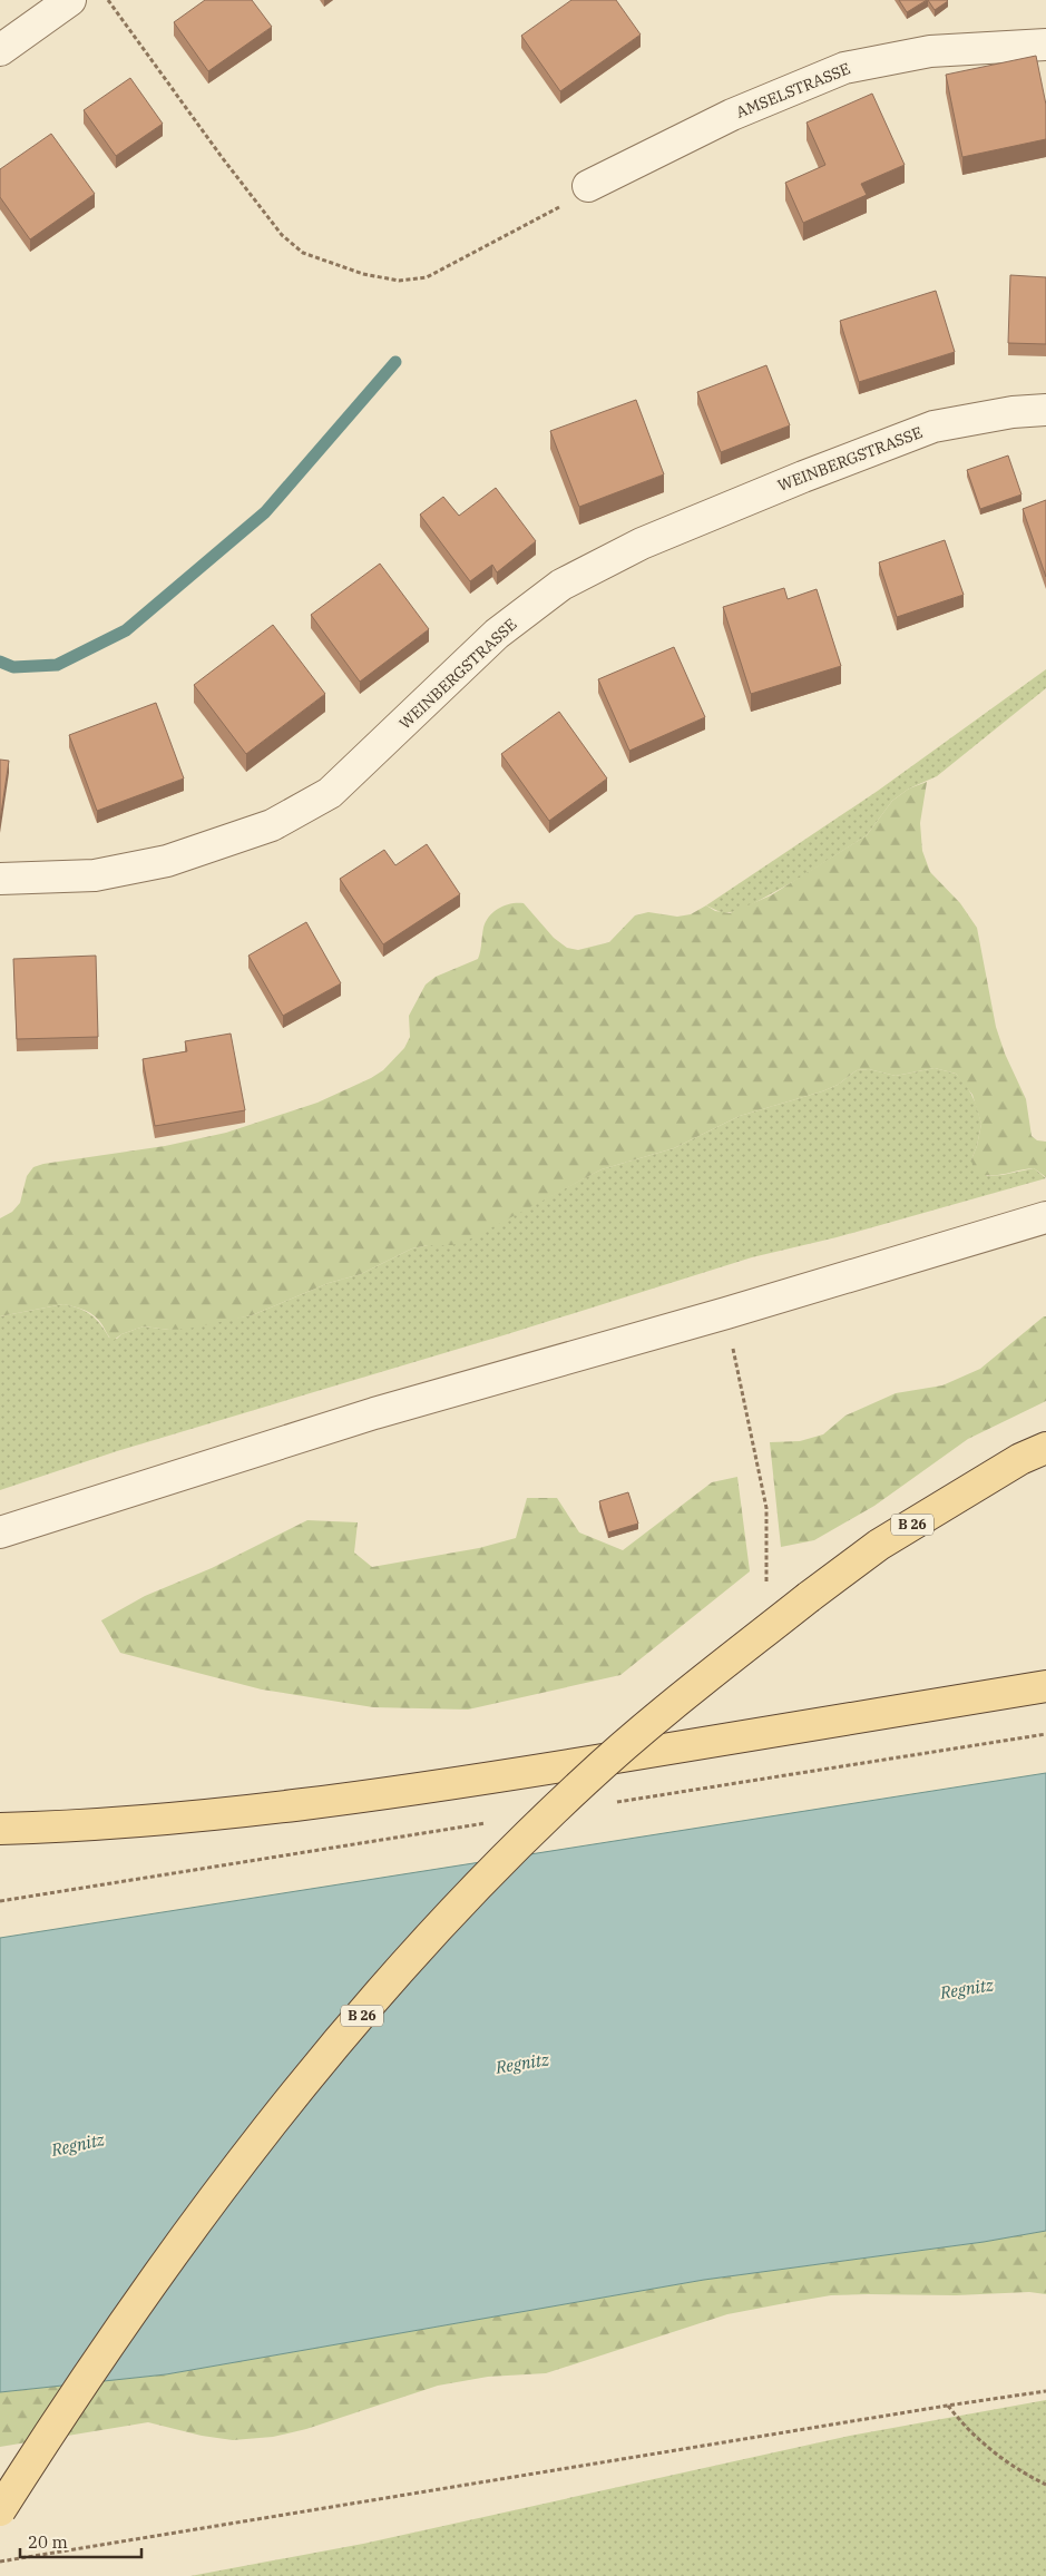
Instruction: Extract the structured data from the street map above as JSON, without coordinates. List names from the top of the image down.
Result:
{
  "streets": {
    "main road": ["B 26"],
    "street": ["AMSELSTRASSE", "WEINBERGSTRASSE"]
  },
  "water": ["Regnitz"],
  "scale_bar": "20 m"
}
